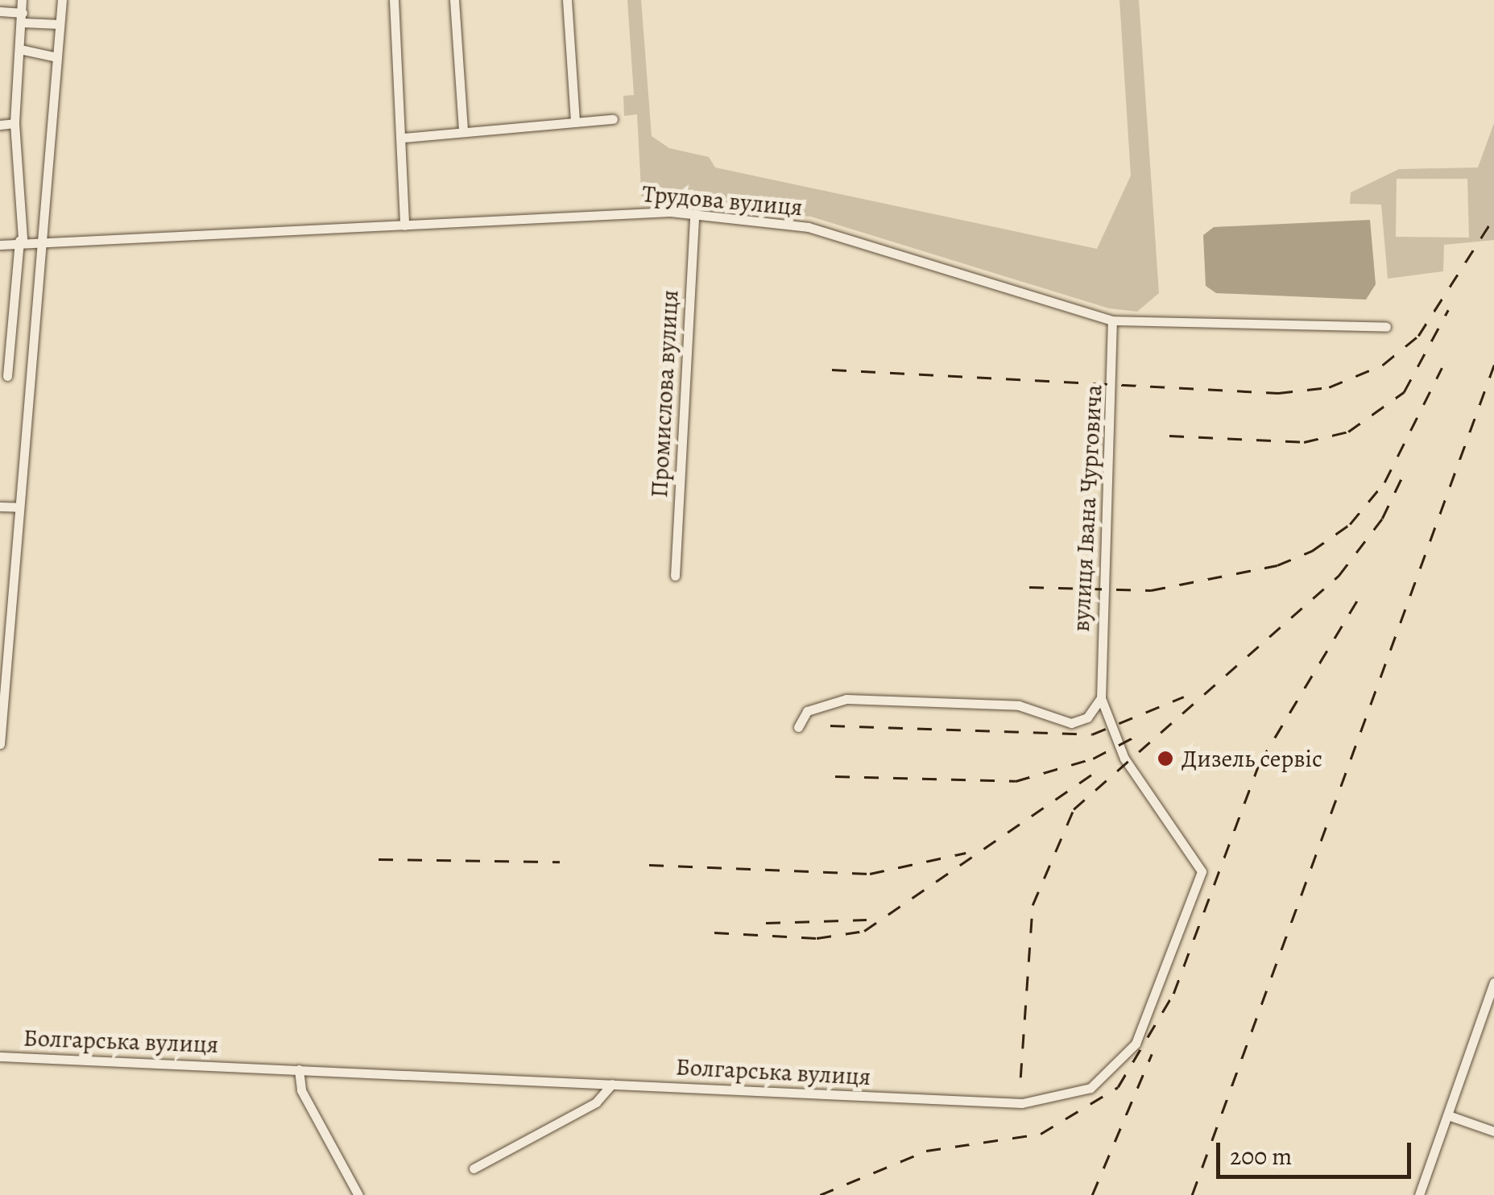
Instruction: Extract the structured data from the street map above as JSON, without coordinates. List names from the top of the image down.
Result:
{
  "streets": {
    "street": [
      "Трудова вулиця",
      "Промислова вулиця",
      "вулиця Івана Чурговича",
      "Болгарська вулиця"
    ]
  },
  "crossings": [
    ["Трудова вулиця", "Промислова вулиця"],
    ["Трудова вулиця", "вулиця Івана Чурговича"],
    ["вулиця Івана Чурговича", "Болгарська вулиця"]
  ],
  "places": ["Дизель сервіс"],
  "scale_bar": "200 m"
}
